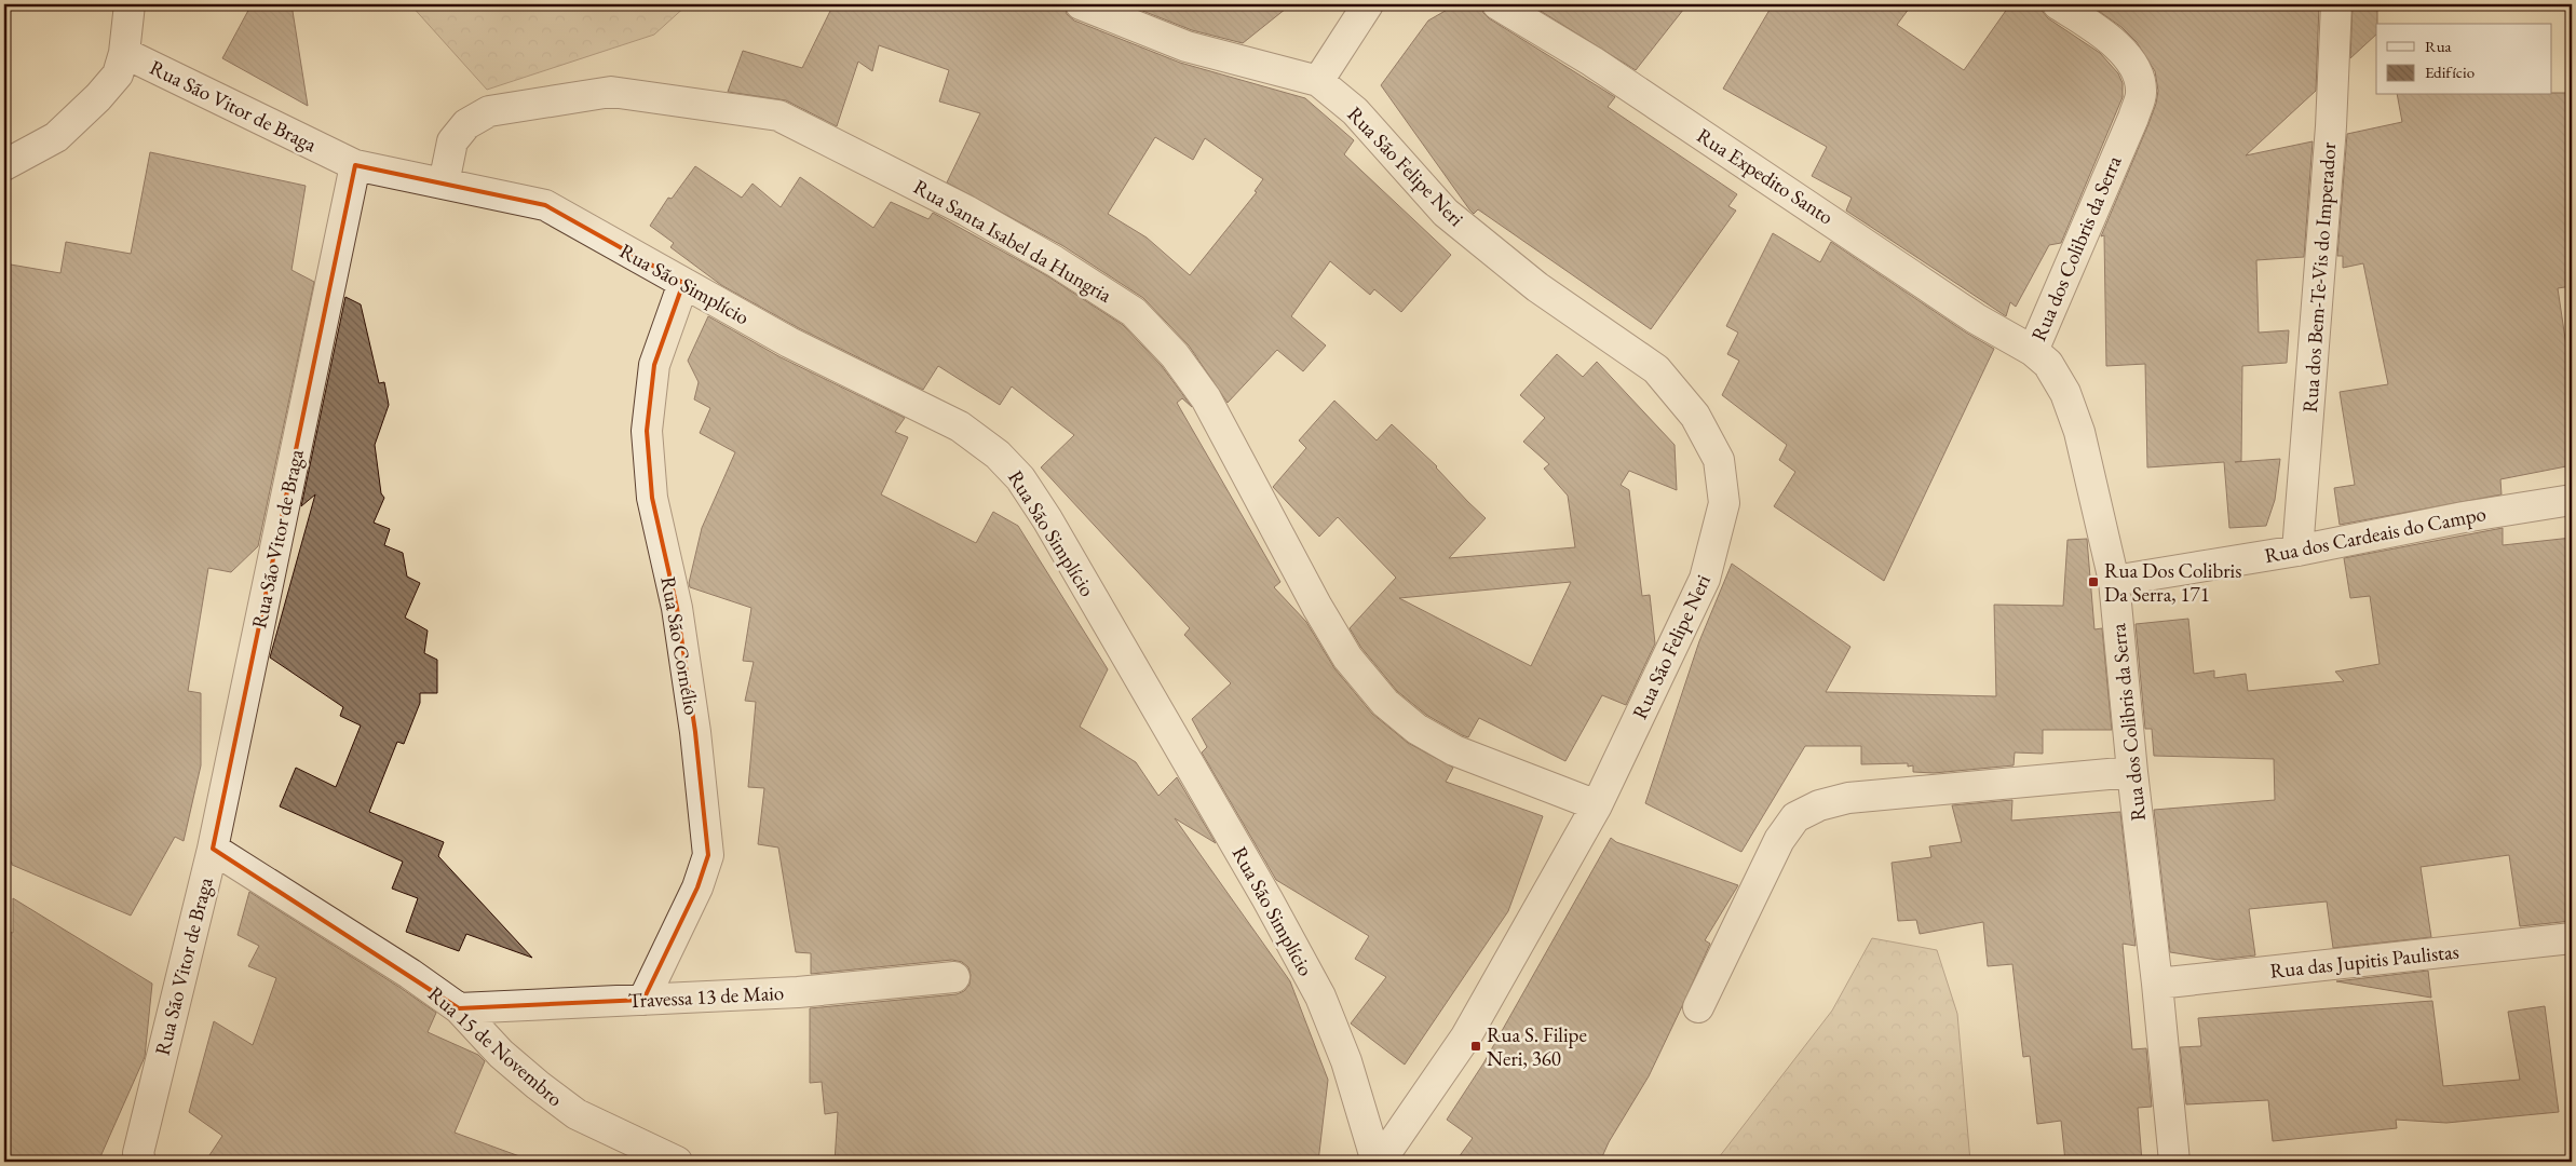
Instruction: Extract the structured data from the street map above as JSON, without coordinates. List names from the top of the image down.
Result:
{
  "streets": {
    "street": [
      "Rua São Vitor de Braga",
      "Rua São Felipe Neri",
      "Rua Expedito Santo",
      "Rua Santa Isabel da Hungria",
      "Rua dos Colibris da Serra",
      "Rua dos Bem-Te-Vis do Imperador",
      "Rua São Simplício",
      "Rua dos Cardeais do Campo",
      "Rua São Cornélio",
      "Rua das Jupitis Paulistas",
      "Travessa 13 de Maio",
      "Rua 15 de Novembro"
    ]
  },
  "crossings": [
    ["Rua São Vitor de Braga", "Rua São Simplício"],
    ["Rua São Vitor de Braga", "Rua 15 de Novembro"],
    ["Rua São Felipe Neri", "Rua Santa Isabel da Hungria"],
    ["Rua São Felipe Neri", "Rua São Simplício"],
    ["Rua Expedito Santo", "Rua dos Colibris da Serra"],
    ["Rua Santa Isabel da Hungria", "Rua São Simplício"],
    ["Rua dos Colibris da Serra", "Rua dos Cardeais do Campo"],
    ["Rua dos Colibris da Serra", "Rua das Jupitis Paulistas"],
    ["Rua dos Bem-Te-Vis do Imperador", "Rua dos Cardeais do Campo"],
    ["Rua São Simplício", "Rua São Cornélio"],
    ["Rua São Cornélio", "Travessa 13 de Maio"],
    ["Travessa 13 de Maio", "Rua 15 de Novembro"]
  ],
  "places": {
    "transit": ["Rua Dos Colibris Da Serra, 171", "Rua S. Filipe Neri, 360"]
  },
  "legend": ["Rua", "Edifício"]
}
